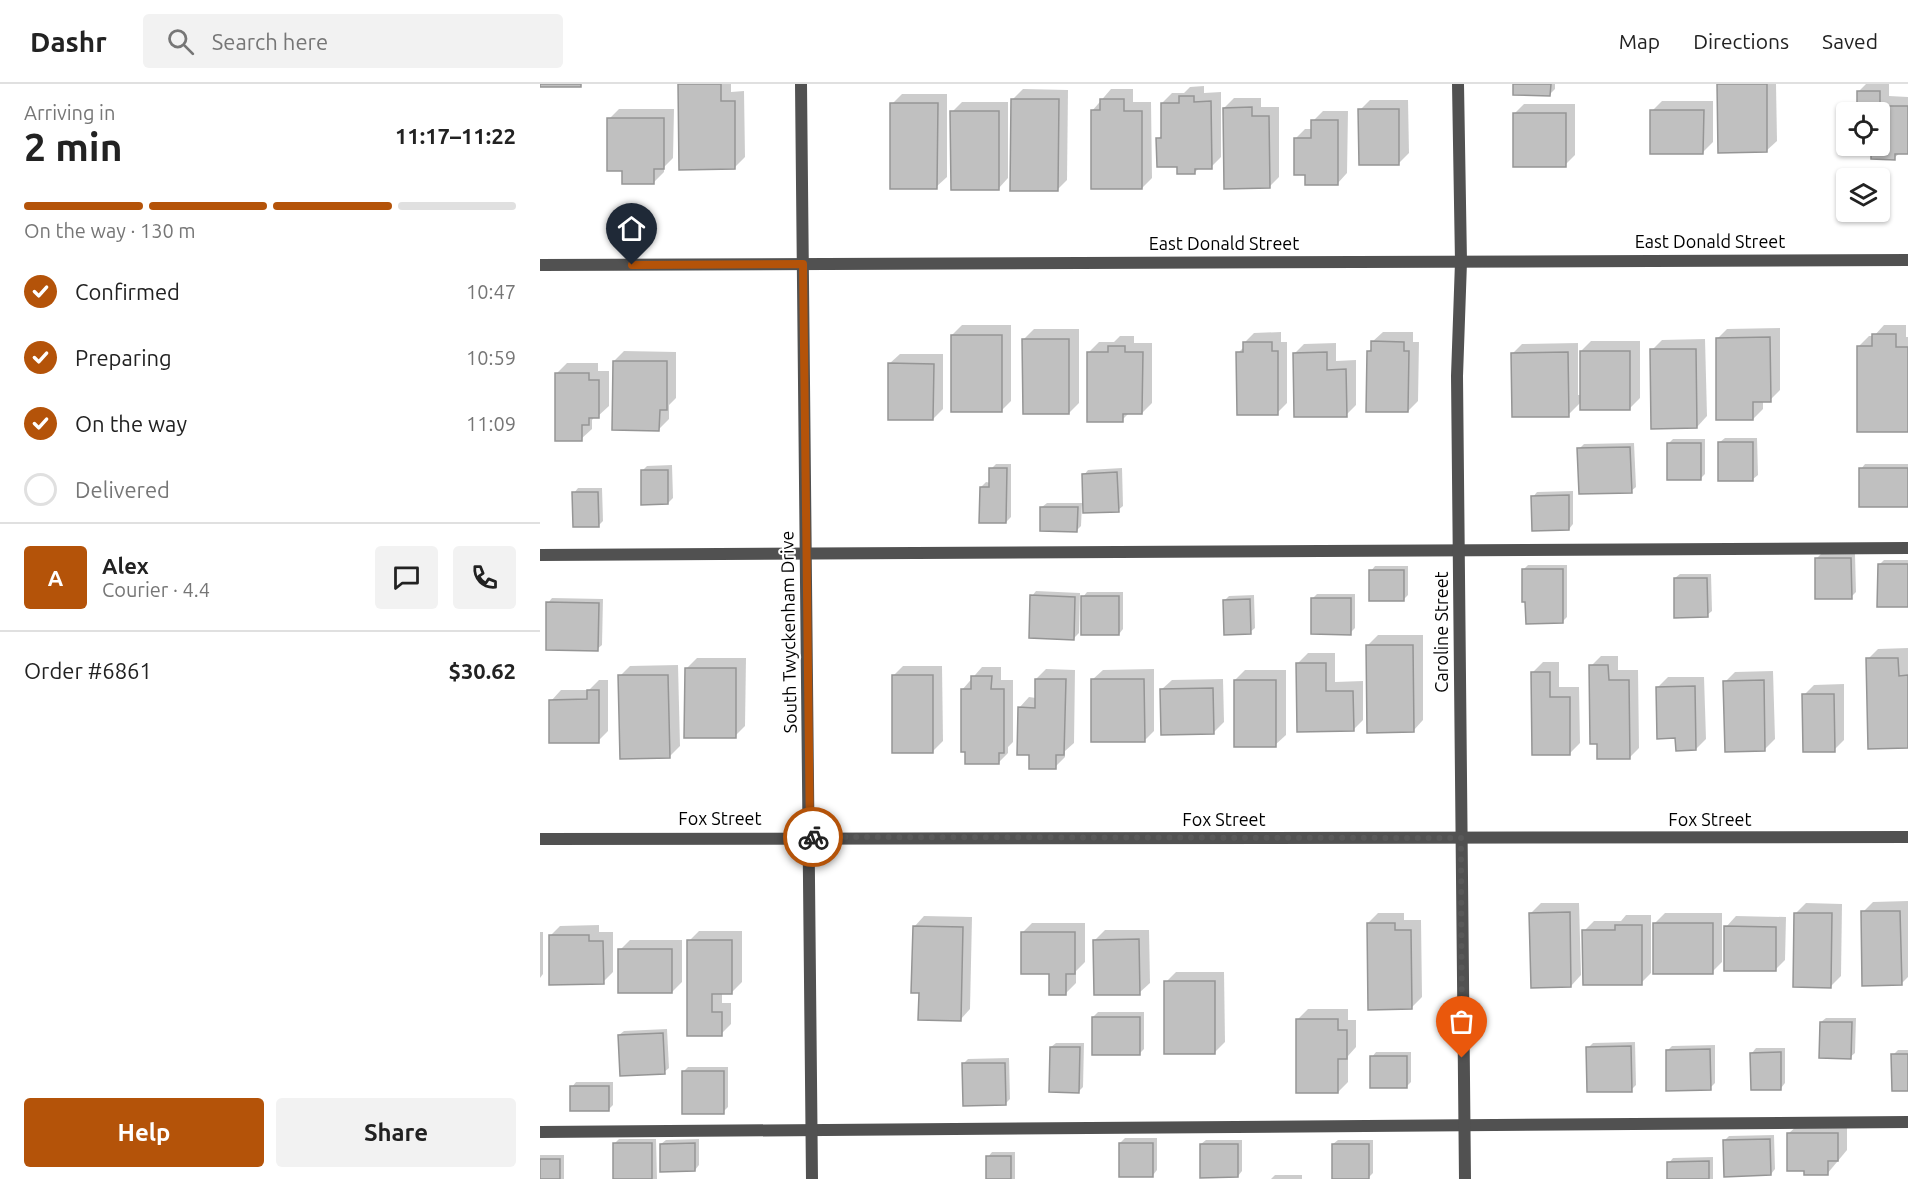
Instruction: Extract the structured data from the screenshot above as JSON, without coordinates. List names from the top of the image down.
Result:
{
  "streets": {
    "street": [
      "East Donald Street",
      "South Twyckenham Drive",
      "Caroline Street",
      "Fox Street"
    ]
  },
  "crossings": [
    ["East Donald Street", "South Twyckenham Drive"],
    ["East Donald Street", "Caroline Street"],
    ["South Twyckenham Drive", "Fox Street"],
    ["Caroline Street", "Fox Street"]
  ],
  "page": {
    "header": "Dashr",
    "search": "Search here",
    "nav": ["Map", "Directions", "Saved"],
    "heading": ["2 min", "Arriving in", "11:17–11:22"],
    "panel": [
      "Alex",
      "Courier · 4.4",
      "Order #6861",
      "$30.62"
    ],
    "bar": "On the way · 130 m",
    "list": [
      ["Confirmed", "10:47"],
      ["Preparing", "10:59"],
      ["On the way", "11:09"],
      "Delivered"
    ],
    "round": "A",
    "buttons": ["Help", "Share"]
  }
}
